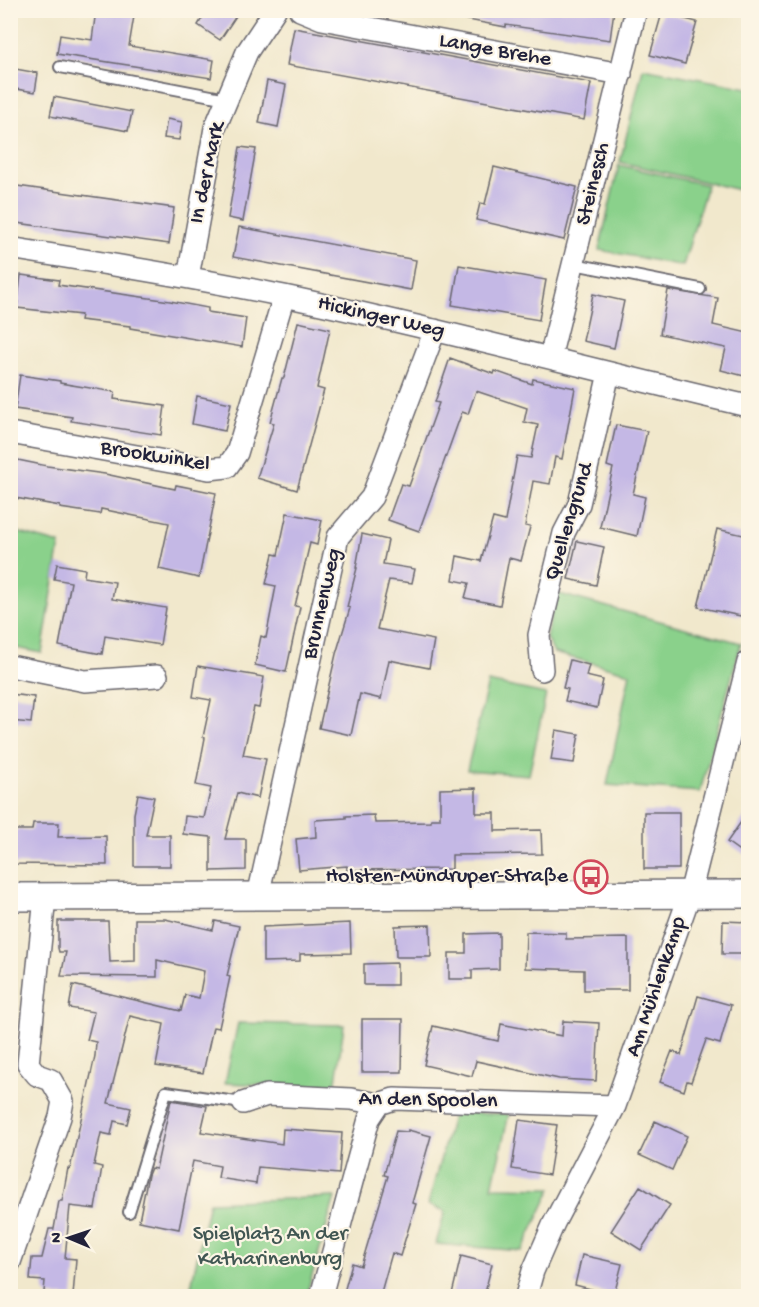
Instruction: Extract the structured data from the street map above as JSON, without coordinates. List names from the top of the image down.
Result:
{
  "streets": {
    "street": [
      "Lange Brehe",
      "In der Mark",
      "Steinesch",
      "Hickinger Weg",
      "Brookwinkel",
      "Quellengrund",
      "Brunnenweg",
      "Am Mühlenkamp",
      "An den Spoolen"
    ]
  },
  "crossings": [
    ["Lange Brehe", "Steinesch"],
    ["In der Mark", "Hickinger Weg"],
    ["Steinesch", "Hickinger Weg"],
    ["Hickinger Weg", "Brookwinkel"],
    ["Hickinger Weg", "Quellengrund"],
    ["Hickinger Weg", "Brunnenweg"],
    ["Am Mühlenkamp", "An den Spoolen"]
  ],
  "parks": ["Spielplatz An der Katharinenburg"],
  "places": {
    "bus stop": ["Holsten-Mündruper-Straße"]
  },
  "north": "left"
}
